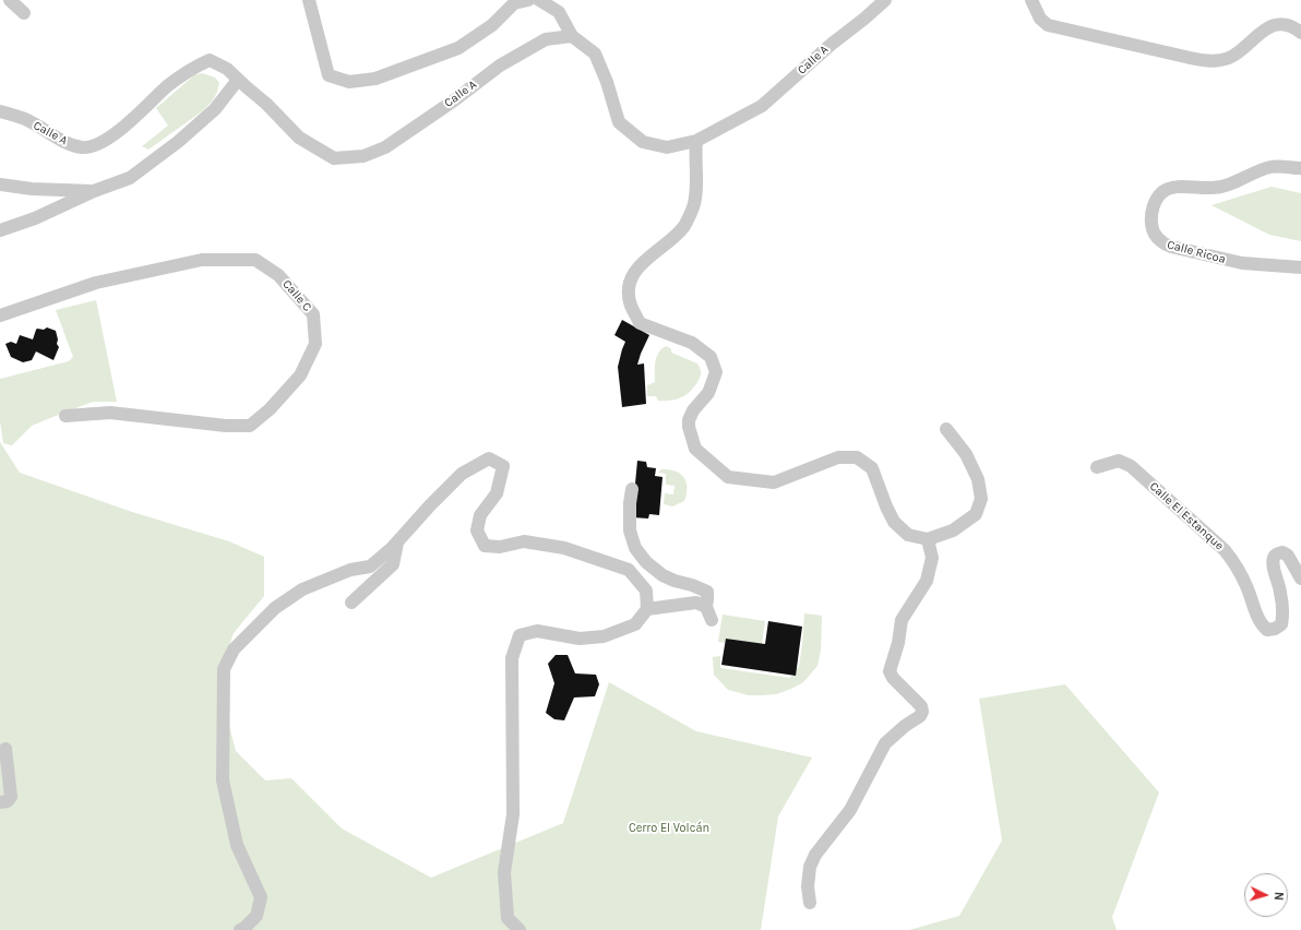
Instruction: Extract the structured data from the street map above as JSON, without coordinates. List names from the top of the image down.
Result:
{
  "streets": {
    "street": [
      "Calle A",
      "Calle Ricoa",
      "Calle C",
      "Calle El Estanque"
    ]
  },
  "parks": ["Cerro El Volcán"],
  "north": "right"
}
